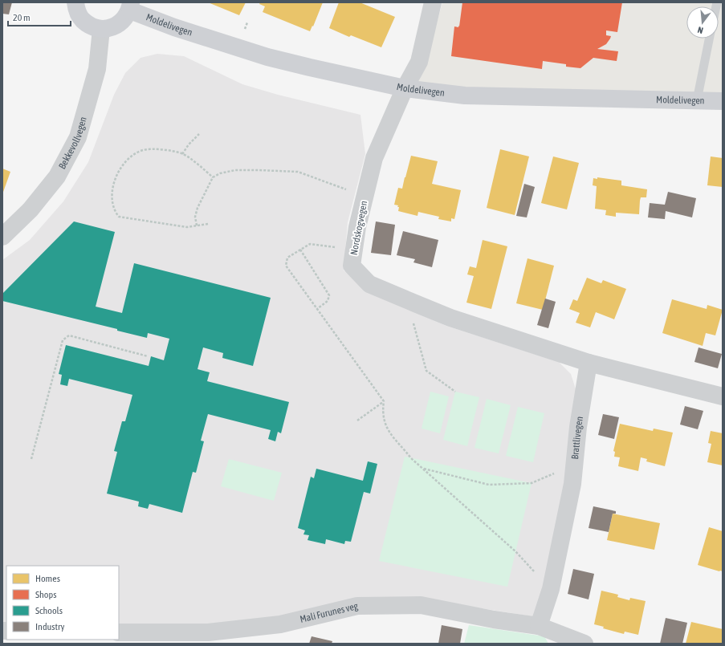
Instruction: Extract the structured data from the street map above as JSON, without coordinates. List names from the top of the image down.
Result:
{
  "streets": {
    "main road": ["Moldelivegen"],
    "street": [
      "Bekkevollvegen",
      "Nordskogvegen",
      "Brattlivegen",
      "Mali Furunes veg"
    ]
  },
  "crossings": [
    ["Moldelivegen", "Nordskogvegen"],
    ["Nordskogvegen", "Brattlivegen"],
    ["Brattlivegen", "Mali Furunes veg"]
  ],
  "legend": [
    "Homes",
    "Shops",
    "Schools",
    "Industry"
  ],
  "scale_bar": "20 m",
  "north": "bottom"
}
